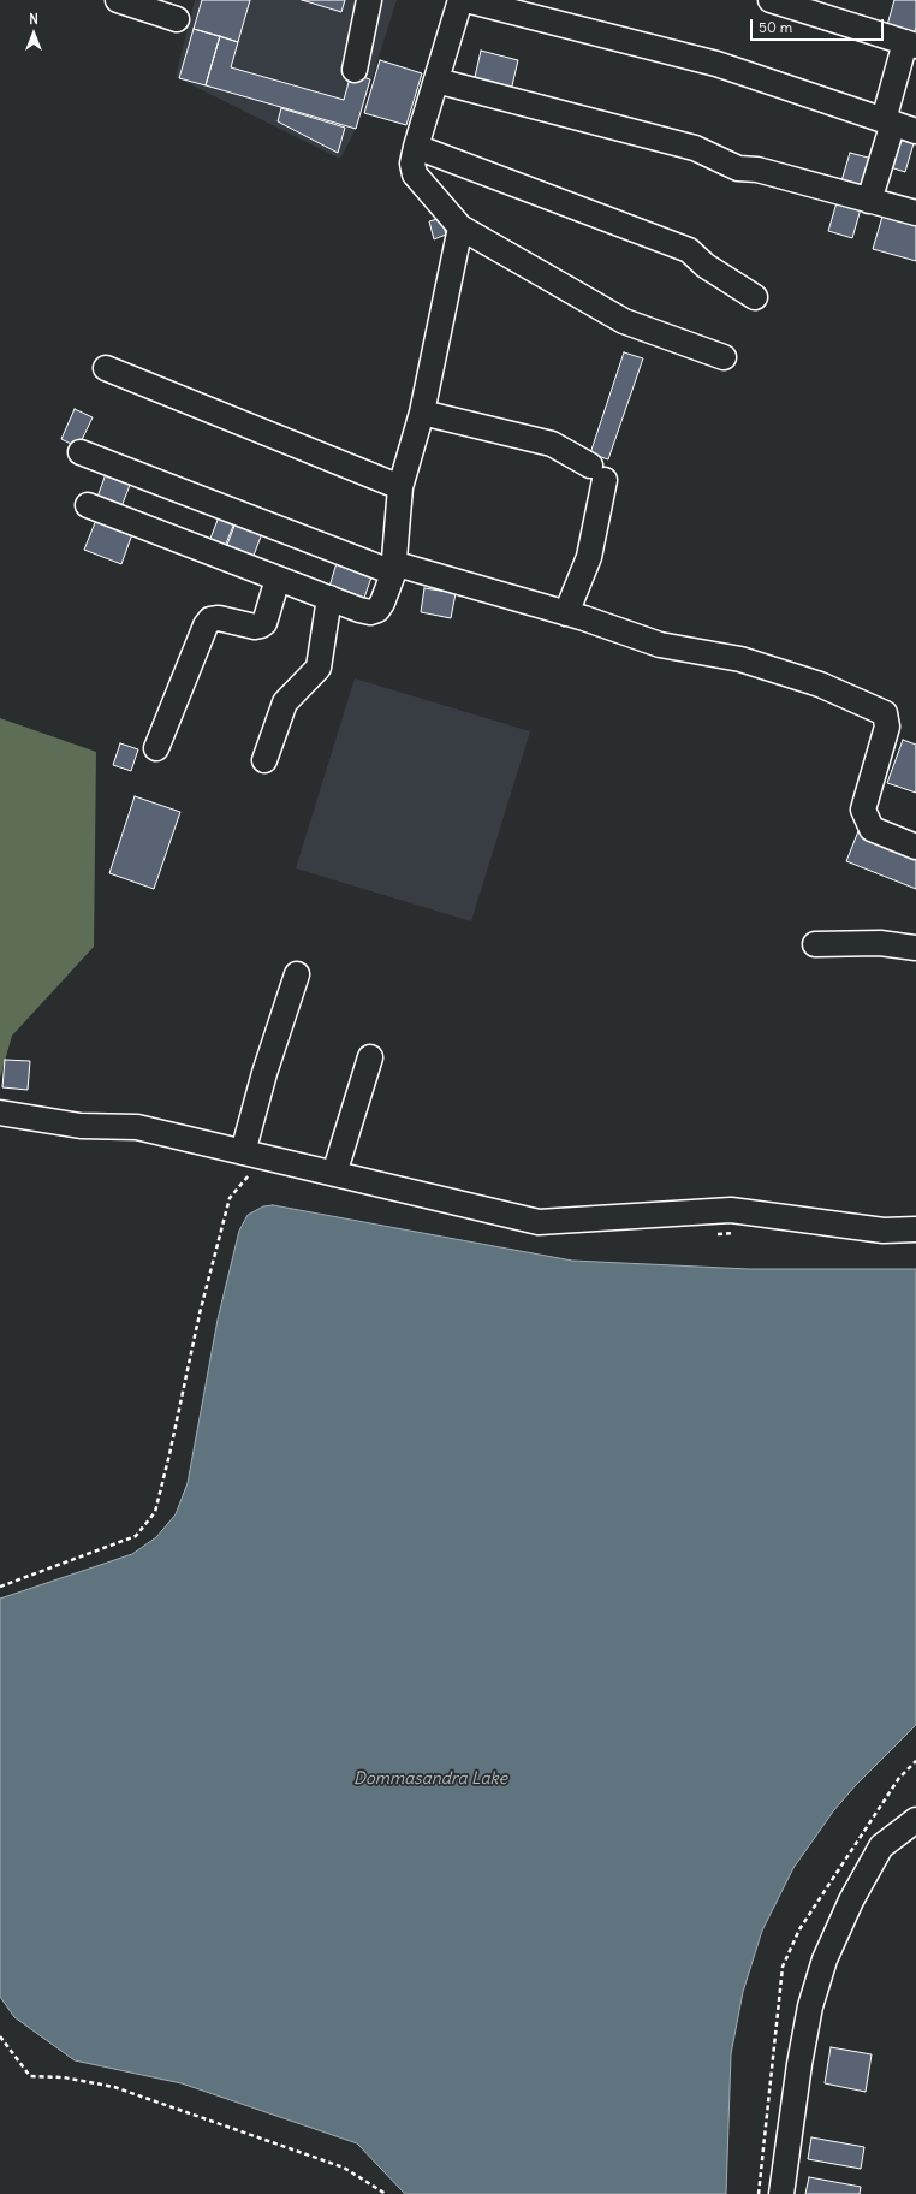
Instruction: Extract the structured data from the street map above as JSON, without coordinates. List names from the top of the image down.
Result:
{
  "water": ["Dommasandra Lake"],
  "scale_bar": "50 m",
  "north": "top"
}
